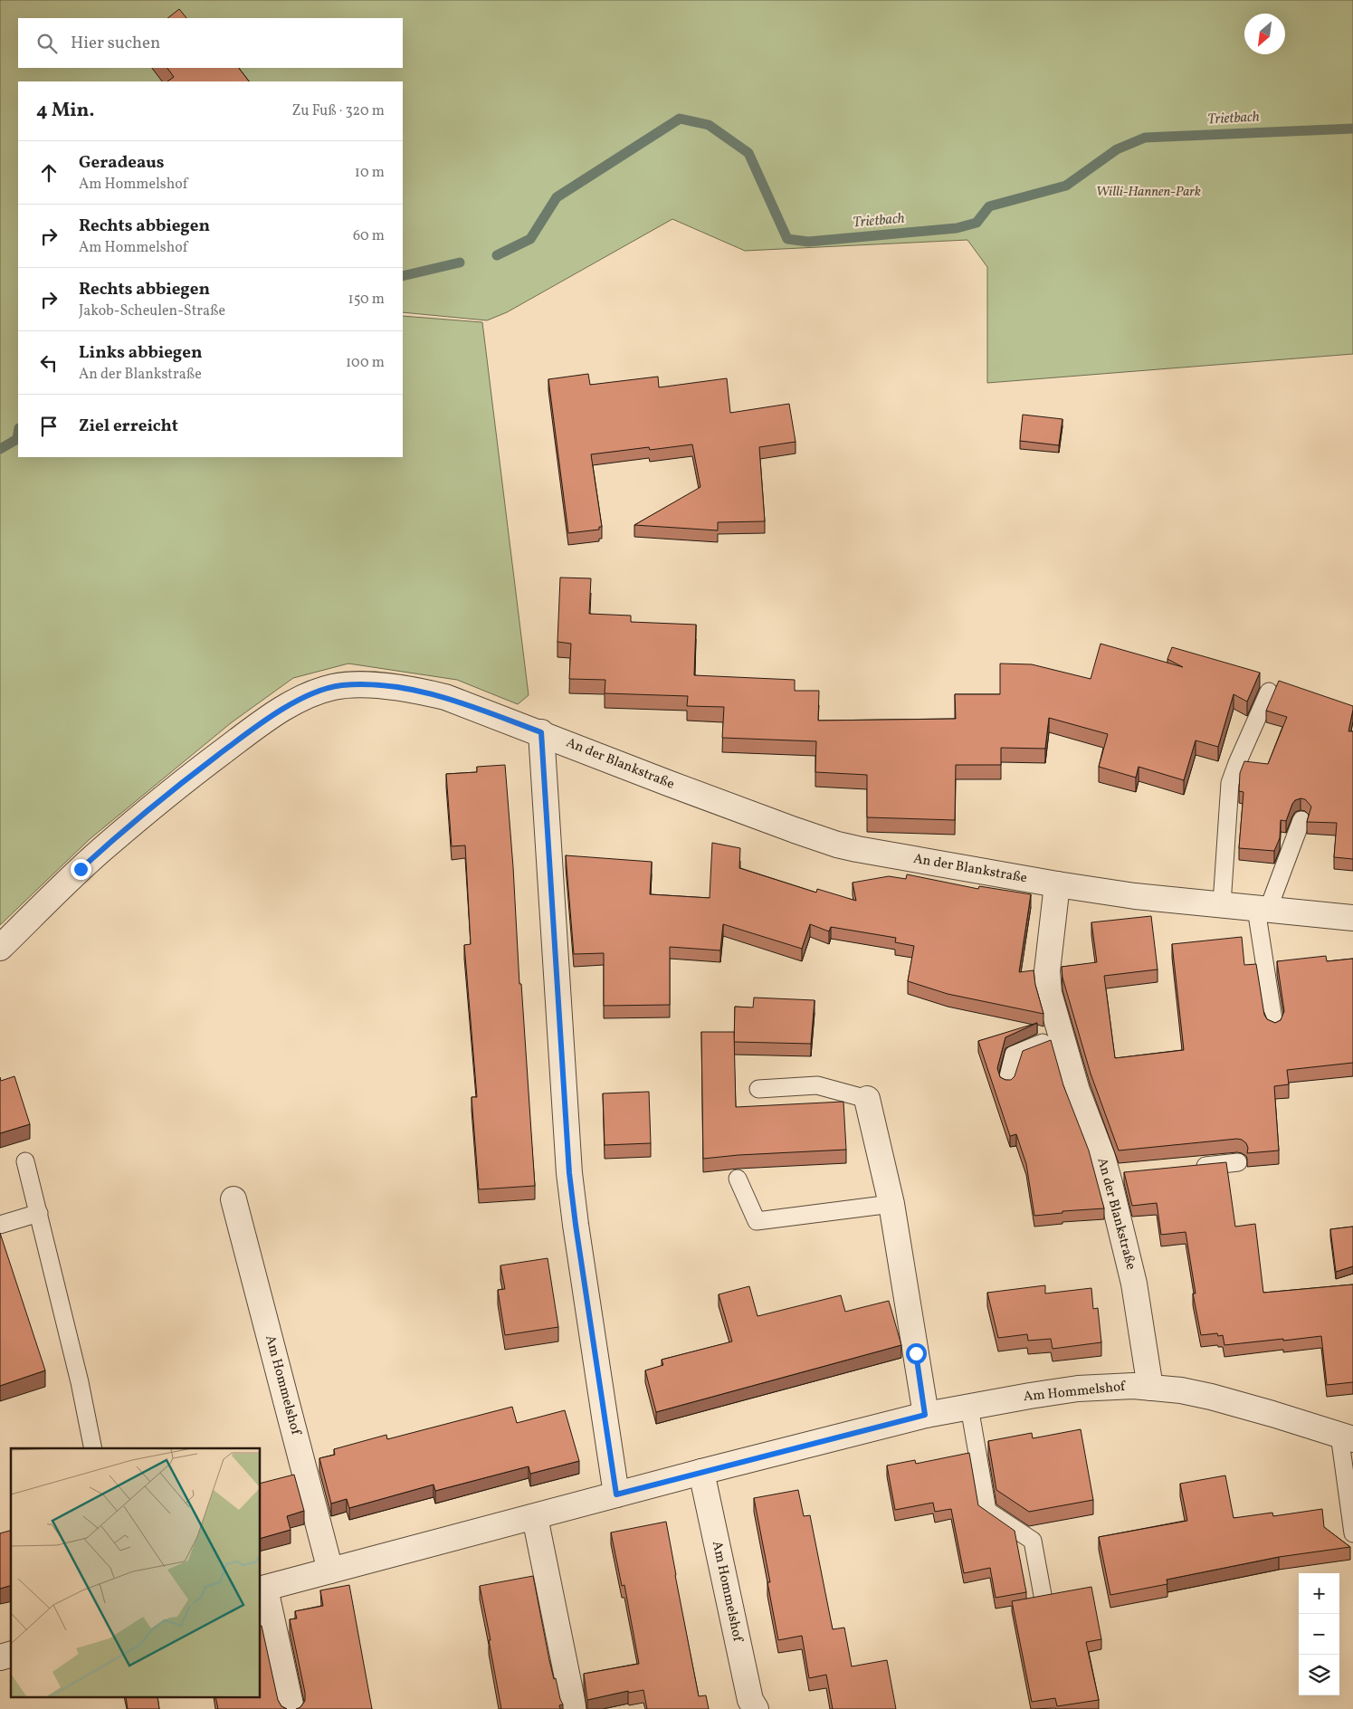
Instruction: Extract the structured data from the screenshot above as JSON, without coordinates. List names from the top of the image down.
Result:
{
  "streets": {
    "street": ["An der Blankstraße", "Am Hommelshof"]
  },
  "crossings": [
    ["An der Blankstraße", "Am Hommelshof"]
  ],
  "water": ["Trietbach"],
  "parks": ["Willi-Hannen-Park"],
  "north": "bottom left",
  "page": {
    "search": "Hier suchen",
    "heading": ["4 Min.", "Zu Fuß · 320 m"],
    "list": [
      ["Geradeaus", "Am Hommelshof", "10 m"],
      ["Rechts abbiegen", "Am Hommelshof", "60 m"],
      ["Rechts abbiegen", "Jakob-Scheulen-Straße", "150 m"],
      ["Links abbiegen", "An der Blankstraße", "100 m"],
      "Ziel erreicht"
    ],
    "map_buttons": ["+", "−"]
  }
}
